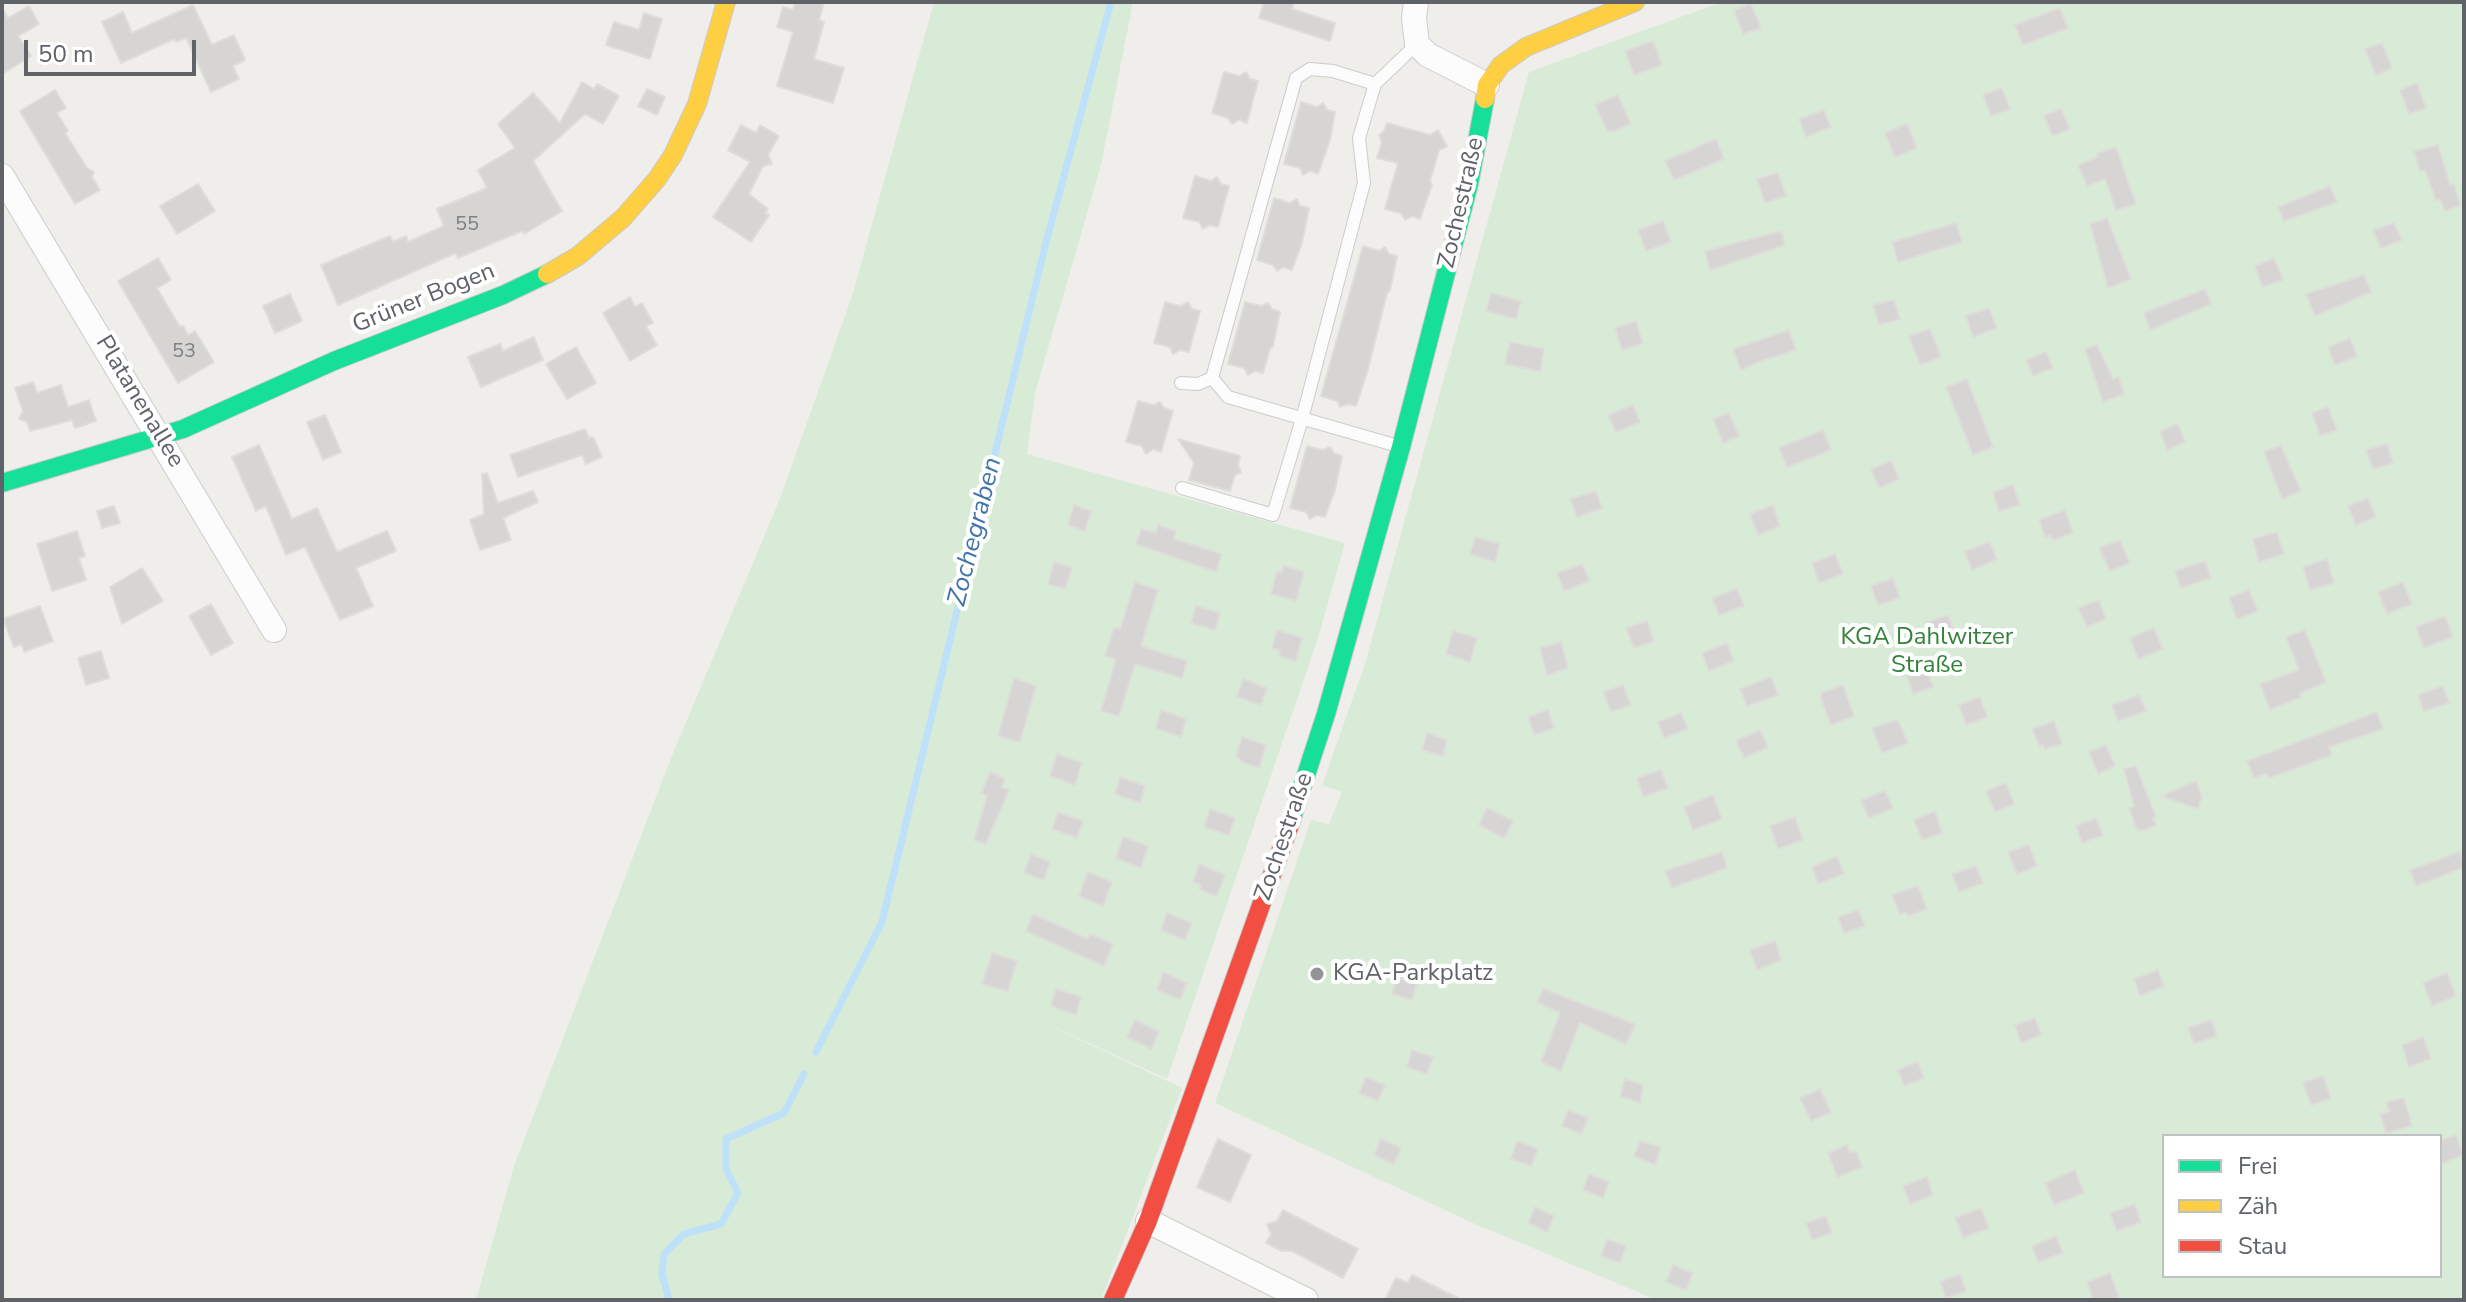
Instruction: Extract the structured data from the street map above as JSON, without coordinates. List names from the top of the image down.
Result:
{
  "streets": {
    "street": ["Zochestraße", "Grüner Bogen", "Platanenallee"]
  },
  "crossings": [
    ["Grüner Bogen", "Platanenallee"]
  ],
  "water": ["Zochegraben"],
  "parks": ["KGA Dahlwitzer Straße"],
  "places": ["KGA-Parkplatz"],
  "house_numbers": ["55", "53"],
  "legend": ["Frei", "Zäh", "Stau"],
  "scale_bar": "50 m"
}
